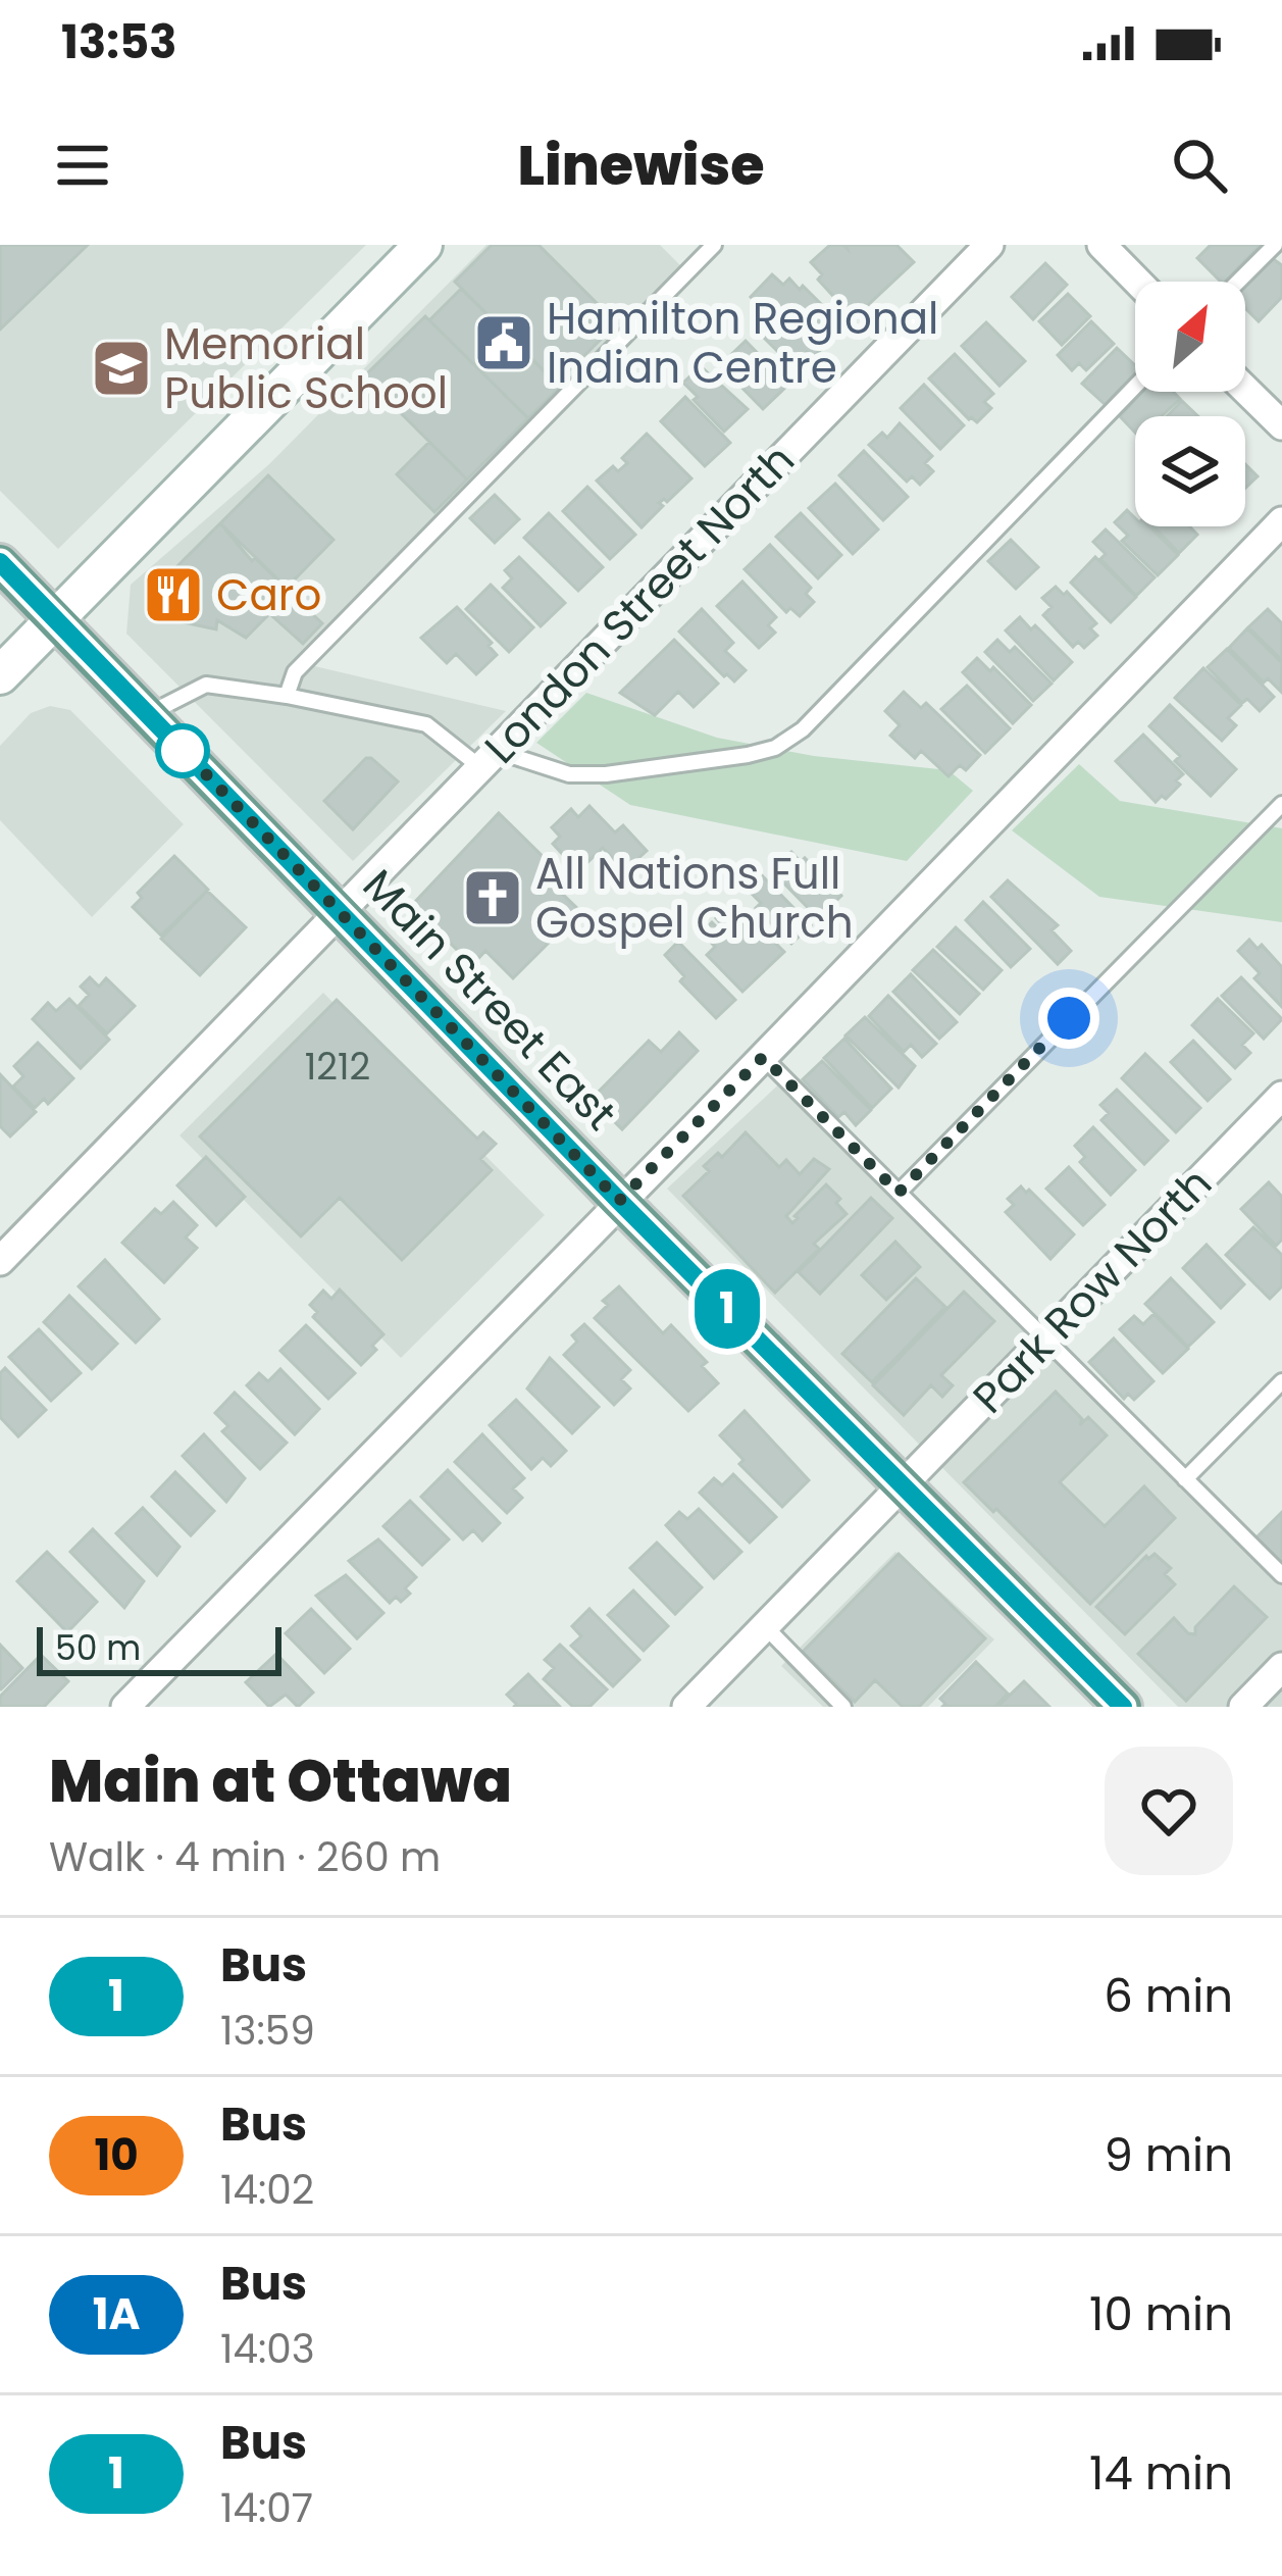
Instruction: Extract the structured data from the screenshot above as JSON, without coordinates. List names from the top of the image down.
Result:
{
  "streets": {
    "main road": ["Main Street East"],
    "street": ["London Street North", "Park Row North"]
  },
  "crossings": [
    ["London Street North", "Main Street East"],
    ["Main Street East", "Park Row North"]
  ],
  "places": {
    "public building": ["Hamilton Regional Indian Centre"],
    "school or university": ["Memorial Public School"],
    "restaurant": ["Caro"],
    "church": ["All Nations Full Gospel Church"]
  },
  "lines": ["bus line 1"],
  "house_numbers": ["1212"],
  "scale_bar": "50 m",
  "north": "top right",
  "page": {
    "status": "13:53",
    "header": "Linewise",
    "on_map": "1",
    "scale": "50 m",
    "heading": ["Main at Ottawa", "Walk · 4 min · 260 m"],
    "list": [
      {
        "mark": "1",
        "name": "Bus",
        "note": "13:59",
        "value": "6 min"
      },
      {
        "mark": "10",
        "name": "Bus",
        "note": "14:02",
        "value": "9 min"
      },
      {
        "mark": "1A",
        "name": "Bus",
        "note": "14:03",
        "value": "10 min"
      },
      {
        "mark": "1",
        "name": "Bus",
        "note": "14:07",
        "value": "14 min"
      }
    ]
  }
}
